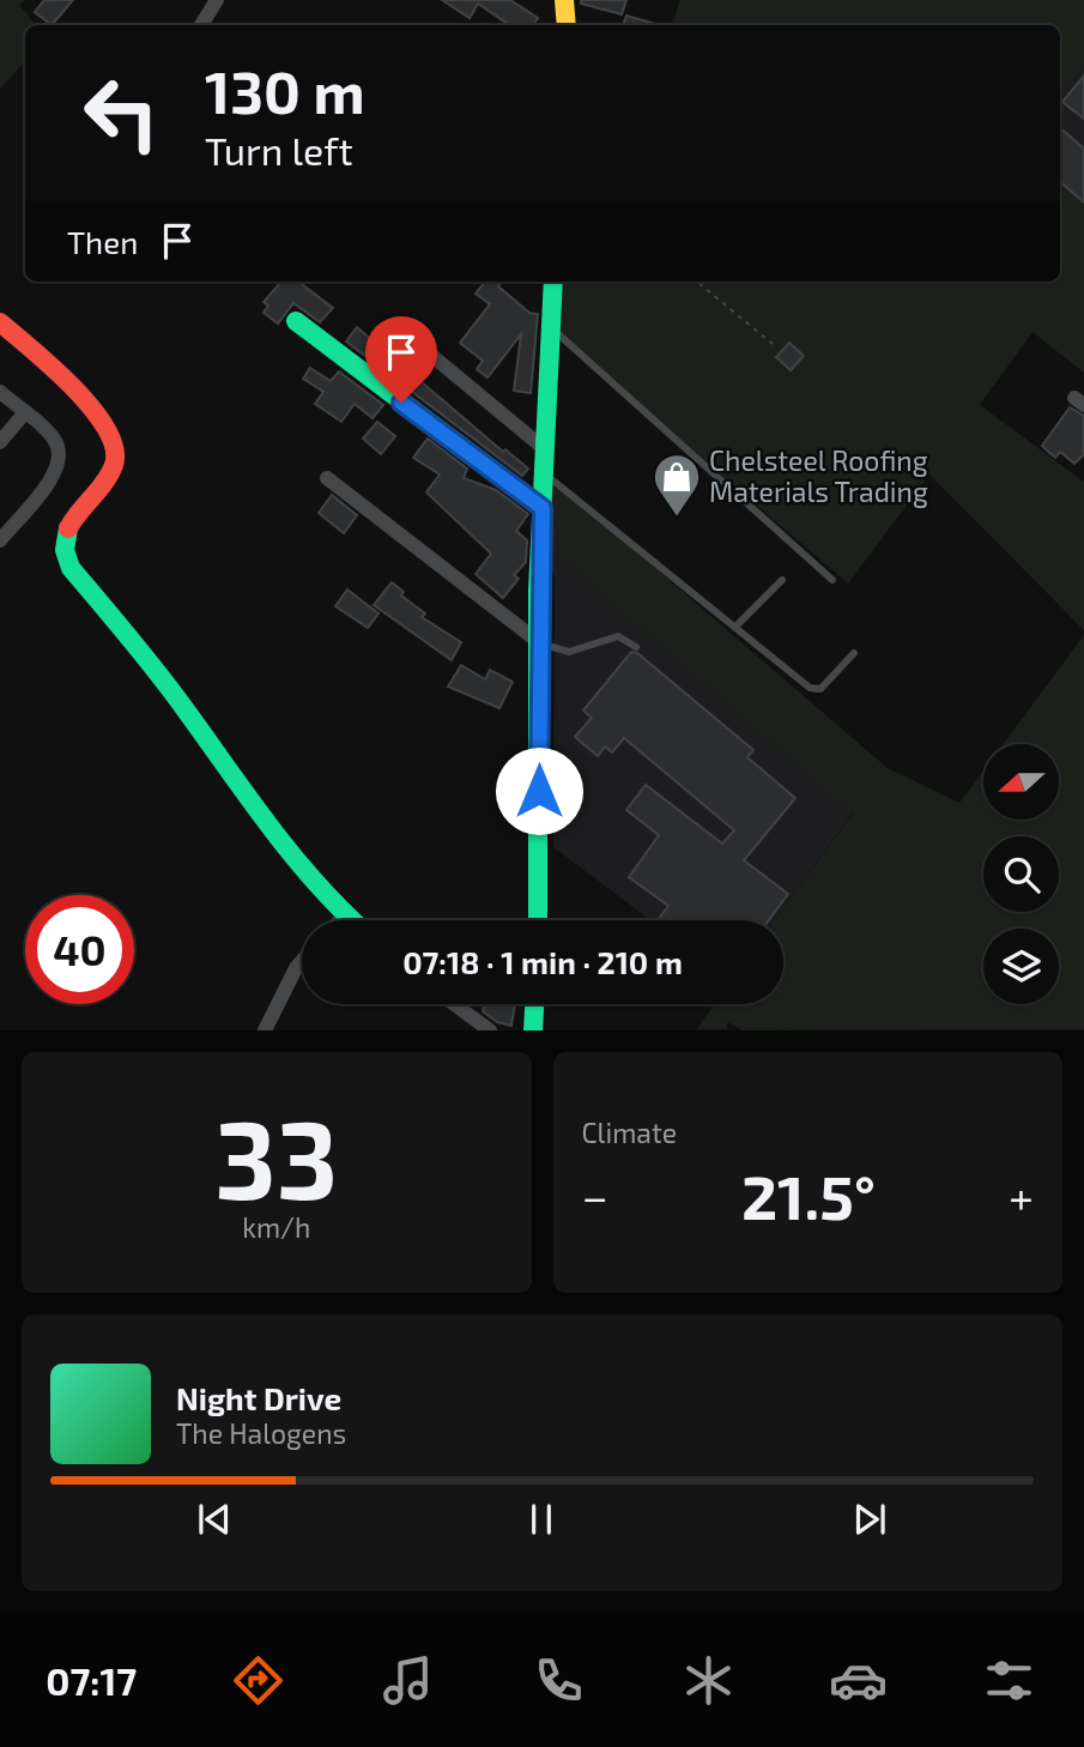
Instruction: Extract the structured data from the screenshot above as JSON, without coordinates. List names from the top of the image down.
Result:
{
  "places": {
    "shop": ["Chelsteel Roofing Materials Trading"]
  },
  "north": "left",
  "page": {
    "turn": ["130 m", "Turn left"],
    "then": "Then",
    "limit": "40",
    "trip": "07:18 · 1 min · 210 m",
    "tile": [
      ["33", "km/h"],
      "Climate"
    ],
    "heat": ["−", "21.5°", "+"],
    "song": ["Night Drive", "The Halogens"],
    "tabs": "07:17"
  }
}
